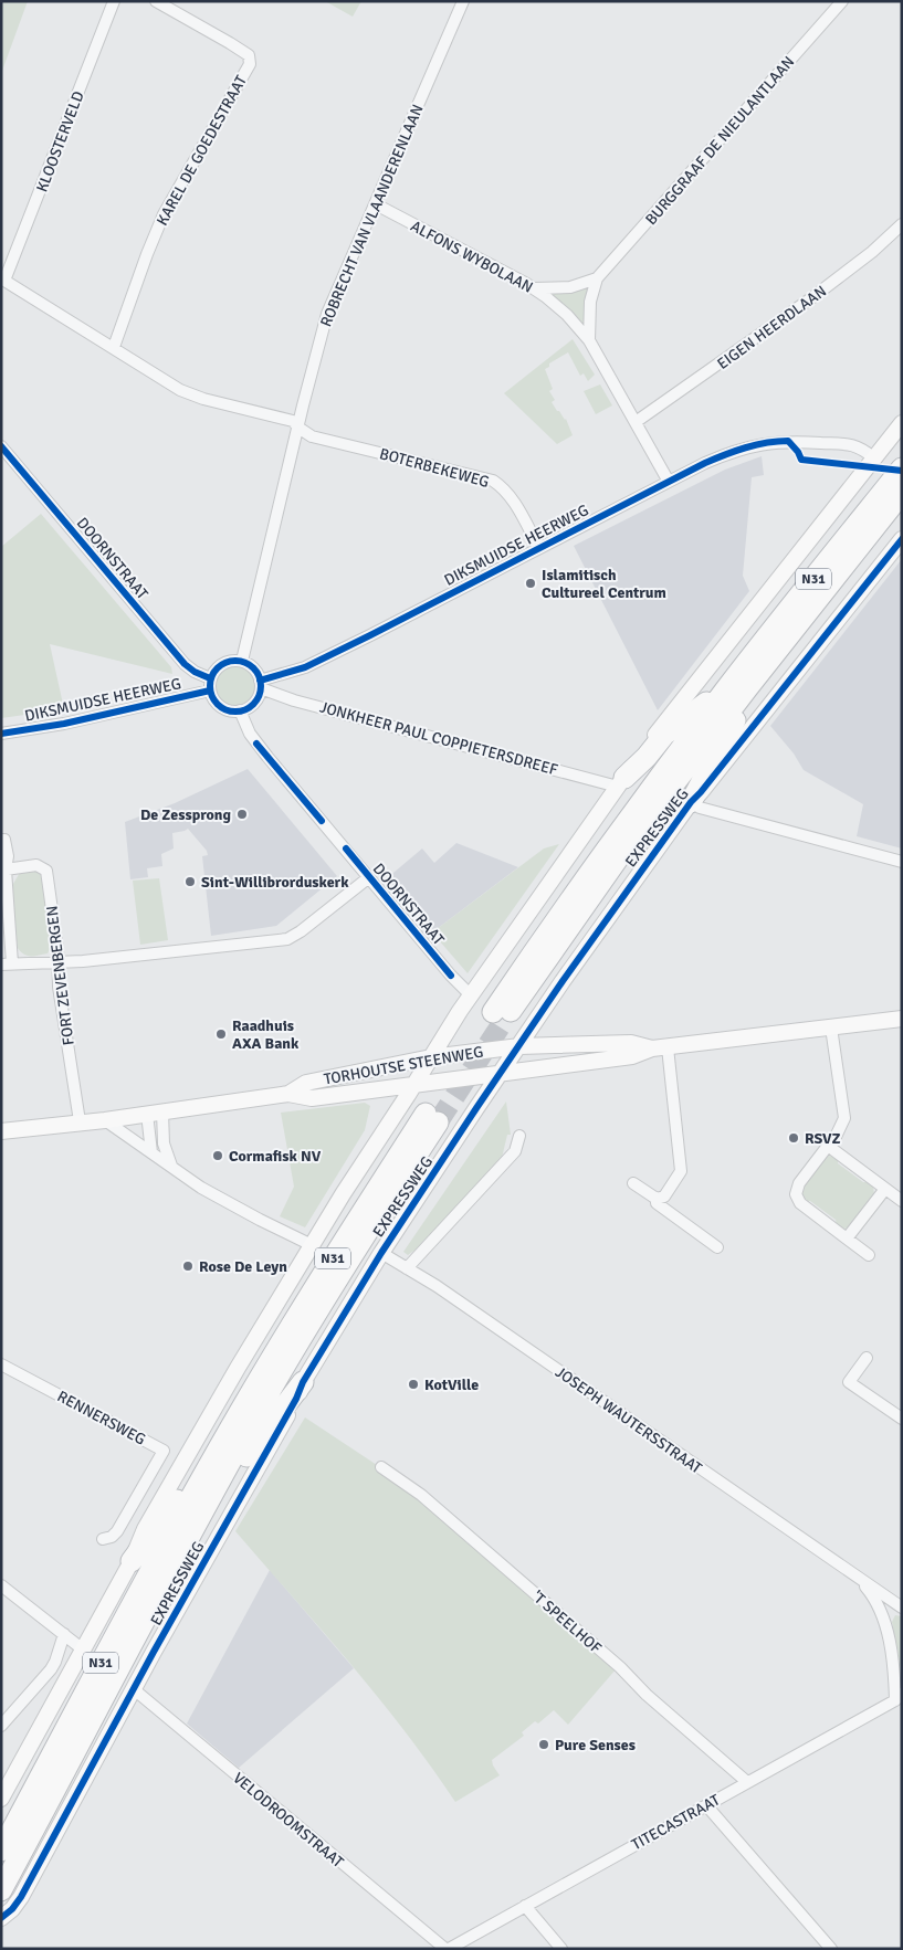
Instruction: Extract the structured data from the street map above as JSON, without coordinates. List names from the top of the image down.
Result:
{
  "streets": {
    "highway": ["N31", "EXPRESSWEG"],
    "street": [
      "BURGGRAAF DE NIEULANTLAAN",
      "KLOOSTERVELD",
      "KAREL DE GOEDESTRAAT",
      "ROBRECHT VAN VLAANDERENLAAN",
      "ALFONS WYBOLAAN",
      "EIGEN HEERDLAAN",
      "BOTERBEKEWEG",
      "DIKSMUIDSE HEERWEG",
      "DOORNSTRAAT",
      "JONKHEER PAUL COPPIETERSDREEF",
      "FORT ZEVENBERGEN",
      "TORHOUTSE STEENWEG",
      "RENNERSWEG",
      "JOSEPH WAUTERSSTRAAT",
      "'T SPEELHOF",
      "VELODROOMSTRAAT",
      "TITECASTRAAT"
    ]
  },
  "crossings": [
    ["BURGGRAAF DE NIEULANTLAAN", "ALFONS WYBOLAAN"],
    ["KLOOSTERVELD", "BOTERBEKEWEG"],
    ["KAREL DE GOEDESTRAAT", "BOTERBEKEWEG"],
    ["ROBRECHT VAN VLAANDERENLAAN", "ALFONS WYBOLAAN"],
    ["ROBRECHT VAN VLAANDERENLAAN", "BOTERBEKEWEG"],
    ["ROBRECHT VAN VLAANDERENLAAN", "DIKSMUIDSE HEERWEG"],
    ["ROBRECHT VAN VLAANDERENLAAN", "DOORNSTRAAT"],
    ["ROBRECHT VAN VLAANDERENLAAN", "JONKHEER PAUL COPPIETERSDREEF"],
    ["ALFONS WYBOLAAN", "EIGEN HEERDLAAN"],
    ["ALFONS WYBOLAAN", "DIKSMUIDSE HEERWEG"],
    ["BOTERBEKEWEG", "DIKSMUIDSE HEERWEG"],
    ["DIKSMUIDSE HEERWEG", "DOORNSTRAAT"],
    ["DIKSMUIDSE HEERWEG", "JONKHEER PAUL COPPIETERSDREEF"],
    ["DOORNSTRAAT", "JONKHEER PAUL COPPIETERSDREEF"],
    ["EXPRESSWEG", "TORHOUTSE STEENWEG"],
    ["EXPRESSWEG", "JOSEPH WAUTERSSTRAAT"],
    ["EXPRESSWEG", "VELODROOMSTRAAT"],
    ["FORT ZEVENBERGEN", "TORHOUTSE STEENWEG"],
    ["JOSEPH WAUTERSSTRAAT", "TITECASTRAAT"],
    ["'T SPEELHOF", "TITECASTRAAT"],
    ["VELODROOMSTRAAT", "TITECASTRAAT"]
  ],
  "places": [
    "Islamitisch Cultureel Centrum",
    "De Zessprong",
    "Sint-Willibrorduskerk",
    "Raadhuis AXA Bank",
    "RSVZ",
    "Cormafisk NV",
    "Rose De Leyn",
    "KotVille",
    "Pure Senses"
  ]
}
